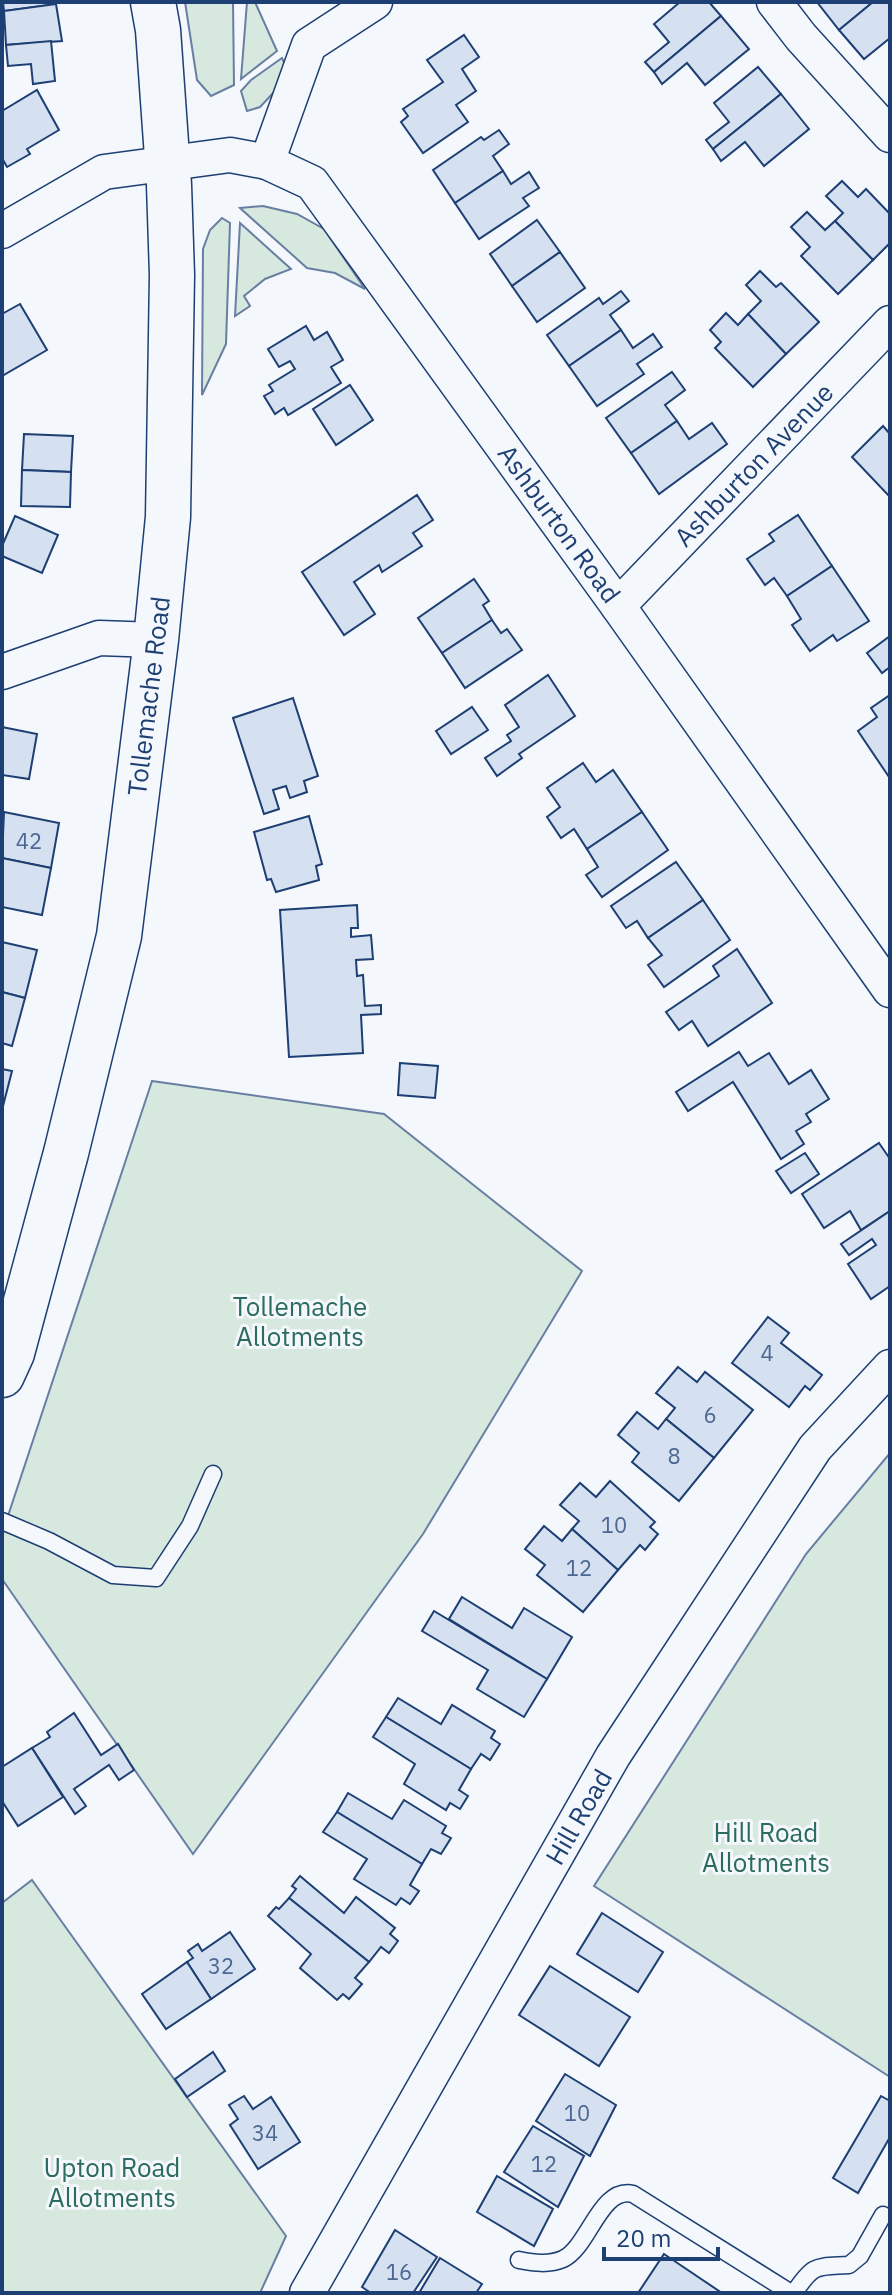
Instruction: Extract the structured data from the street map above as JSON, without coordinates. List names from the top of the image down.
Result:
{
  "streets": {
    "street": [
      "Ashburton Avenue",
      "Ashburton Road",
      "Tollemache Road",
      "Hill Road"
    ]
  },
  "crossings": [
    ["Ashburton Avenue", "Ashburton Road"],
    ["Ashburton Road", "Tollemache Road"]
  ],
  "parks": ["Tollemache Allotments", "Hill Road Allotments", "Upton Road Allotments"],
  "house_numbers": [
    "42",
    "4",
    "6",
    "8",
    "10",
    "12",
    "32",
    "10",
    "34",
    "12",
    "16"
  ],
  "scale_bar": "20 m"
}
